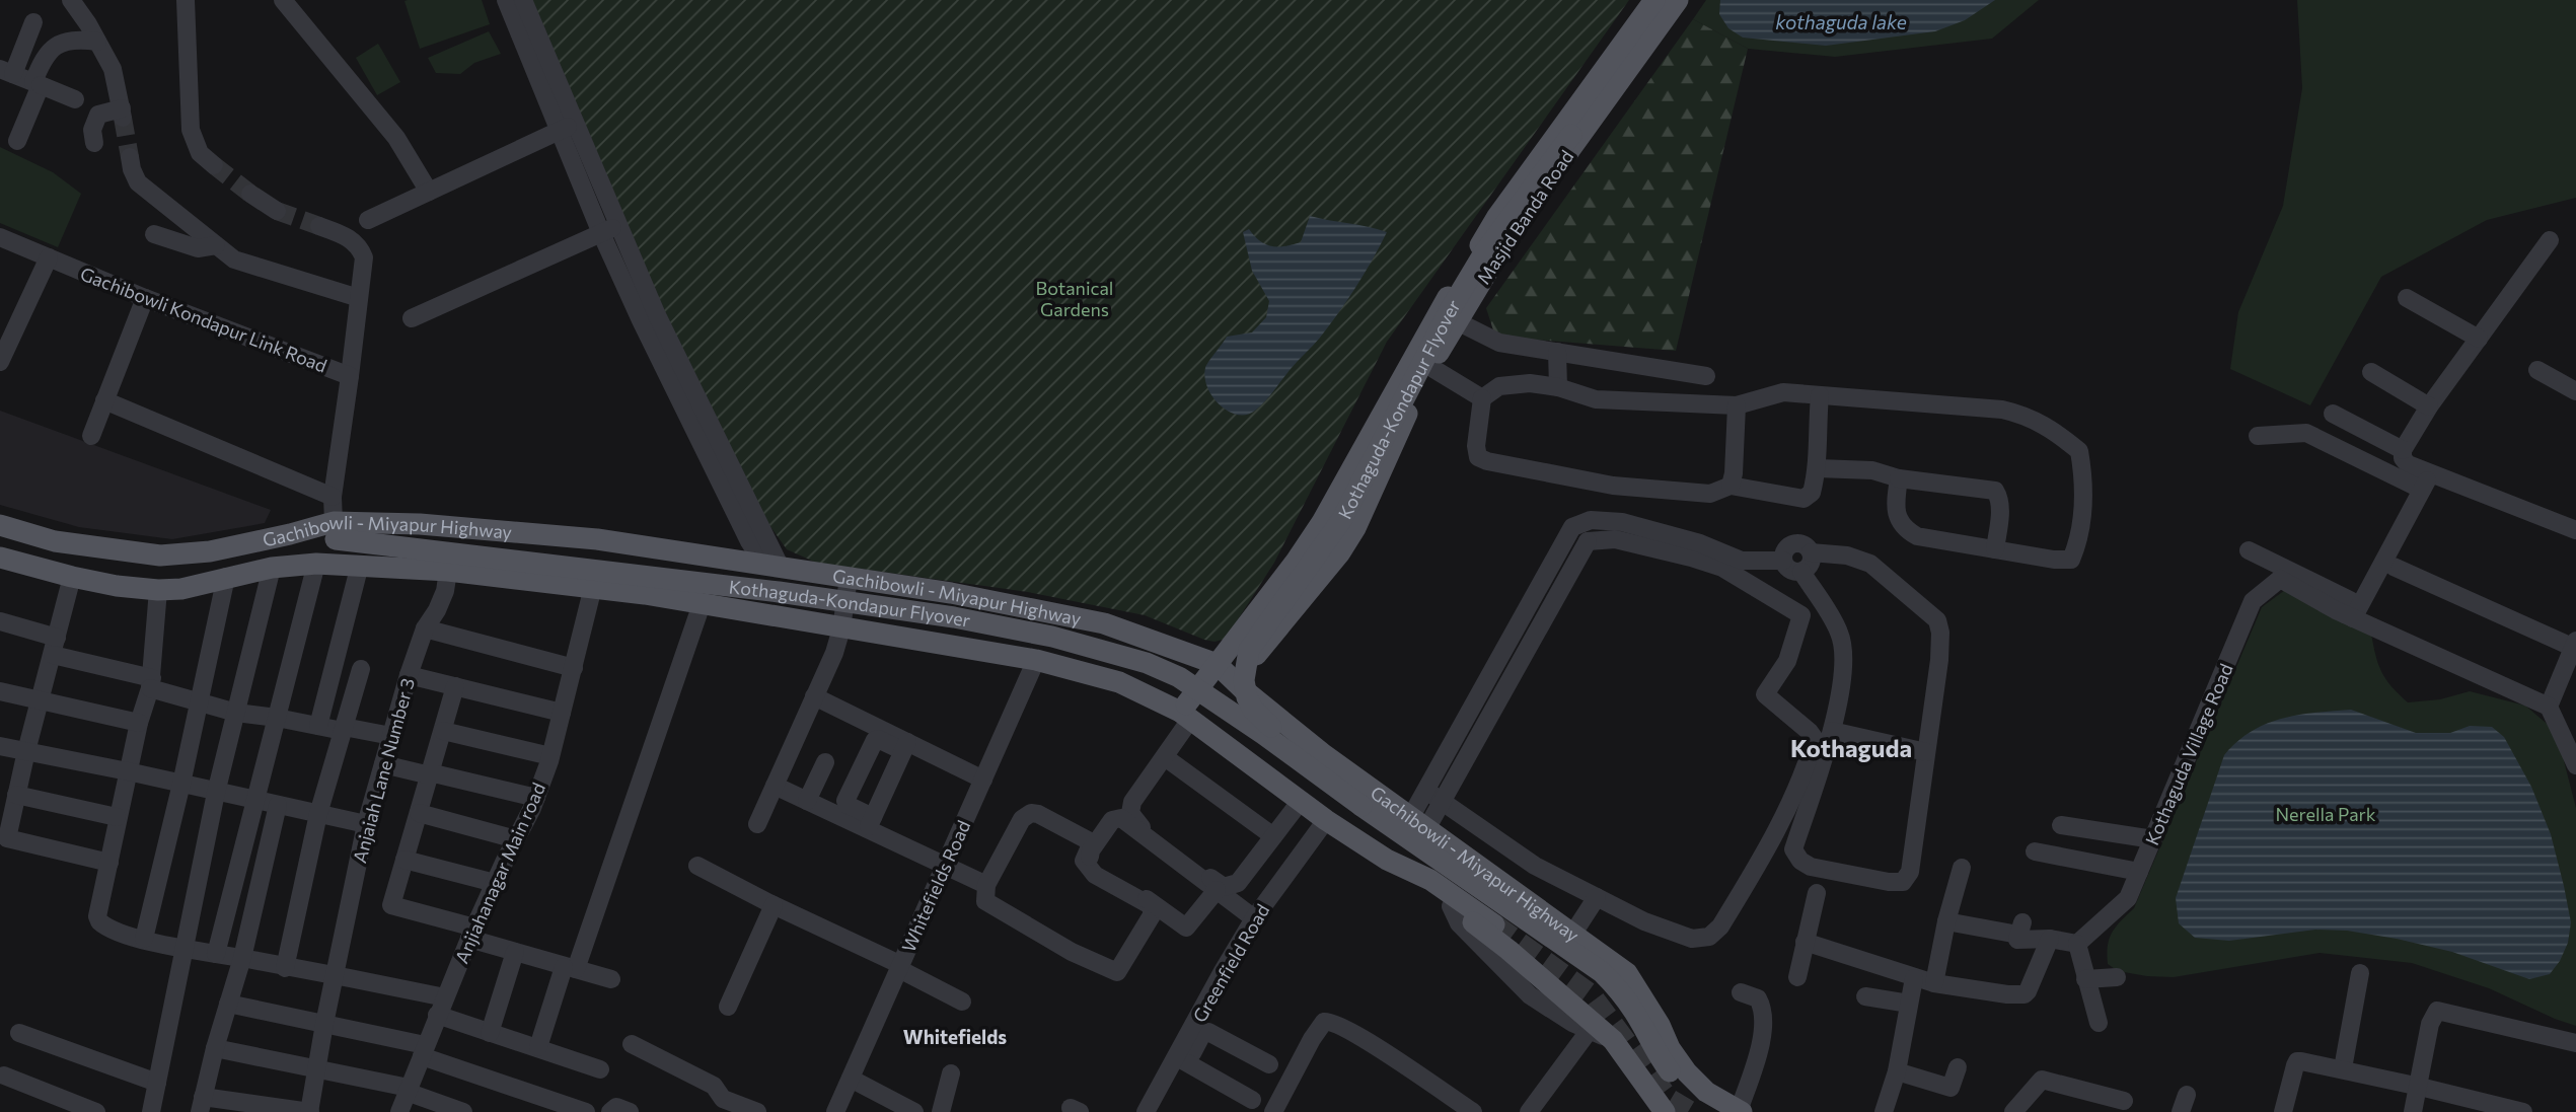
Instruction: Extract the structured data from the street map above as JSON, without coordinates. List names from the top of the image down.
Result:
{
  "streets": {
    "main road": ["Masjid Banda Road", "Kothaguda-Kondapur Flyover", "Gachibowli - Miyapur Highway"],
    "street": [
      "Gachibowli Kondapur Link Road",
      "Kothaguda Village Road",
      "Anjaiah Lane Number 3",
      "Anjiahanagar Main road",
      "Whitefields Road",
      "Greenfield Road"
    ]
  },
  "crossings": [
    ["Masjid Banda Road", "Kothaguda-Kondapur Flyover"],
    ["Masjid Banda Road", "Gachibowli - Miyapur Highway"],
    ["Gachibowli Kondapur Link Road", "Kothaguda-Kondapur Flyover"],
    ["Gachibowli Kondapur Link Road", "Gachibowli - Miyapur Highway"],
    ["Kothaguda-Kondapur Flyover", "Gachibowli - Miyapur Highway"],
    ["Gachibowli - Miyapur Highway", "Anjaiah Lane Number 3"],
    ["Gachibowli - Miyapur Highway", "Anjiahanagar Main road"],
    ["Gachibowli - Miyapur Highway", "Whitefields Road"],
    ["Gachibowli - Miyapur Highway", "Greenfield Road"]
  ],
  "districts": ["Kothaguda", "Whitefields"],
  "water": ["kothaguda lake"],
  "parks": ["Botanical Gardens", "Nerella Park"]
}
